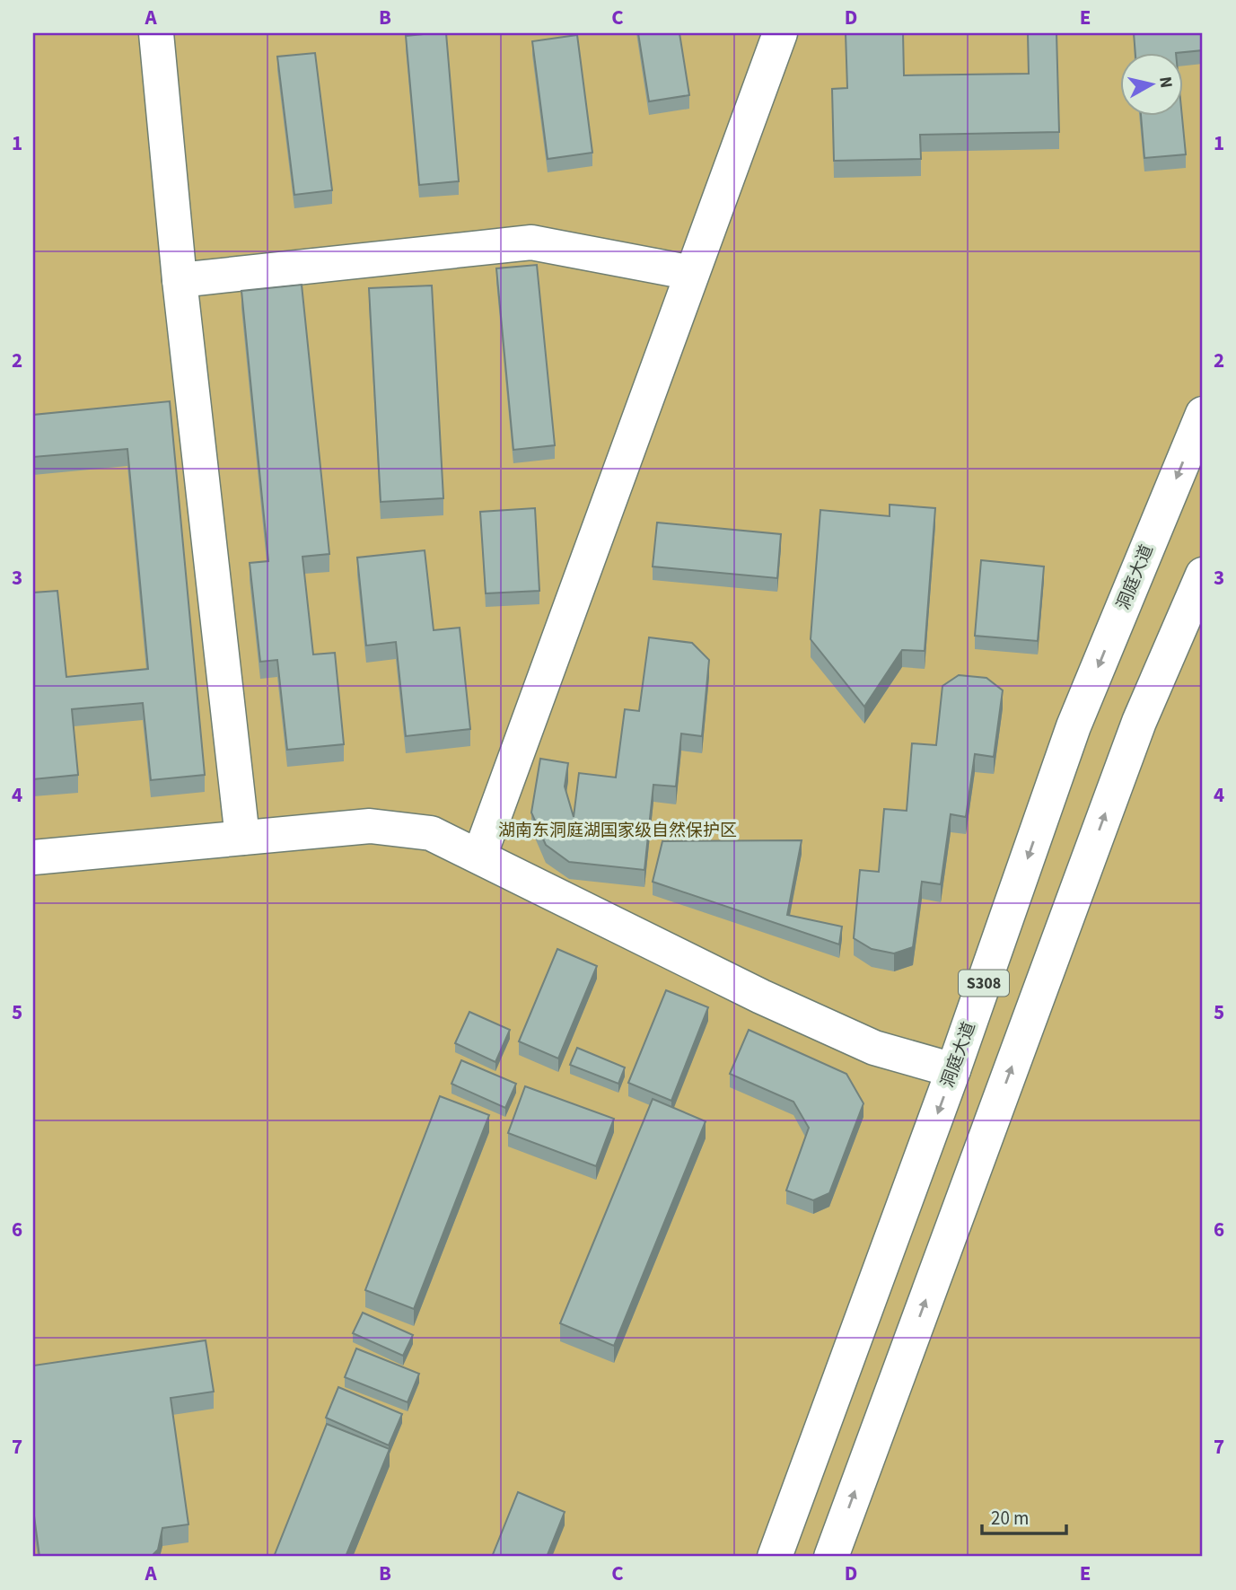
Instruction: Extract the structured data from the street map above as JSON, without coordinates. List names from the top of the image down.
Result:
{
  "streets": {
    "street": ["洞庭大道", "S308"]
  },
  "parks": ["湖南东洞庭湖国家级自然保护区"],
  "scale_bar": "20 m",
  "north": "right",
  "grid": {
    "columns": [
      "A",
      "B",
      "C",
      "D",
      "E"
    ],
    "rows": [
      "1",
      "2",
      "3",
      "4",
      "5",
      "6",
      "7"
    ]
  }
}
